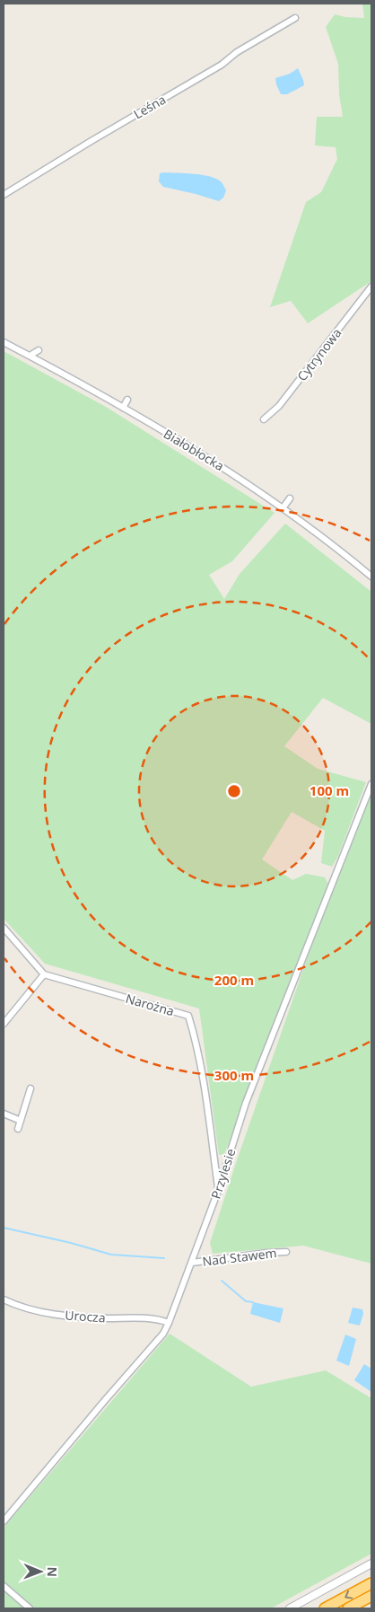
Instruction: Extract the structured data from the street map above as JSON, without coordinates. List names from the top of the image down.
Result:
{
  "streets": {
    "street": [
      "Leśna",
      "Cytrynowa",
      "Białobłocka",
      "Narożna",
      "Przylesie",
      "Nad Stawem",
      "Urocza"
    ]
  },
  "crossings": [
    ["Narożna", "Przylesie"],
    ["Przylesie", "Nad Stawem"],
    ["Przylesie", "Urocza"]
  ],
  "north": "right",
  "rings": ["100 m", "200 m", "300 m"]
}
